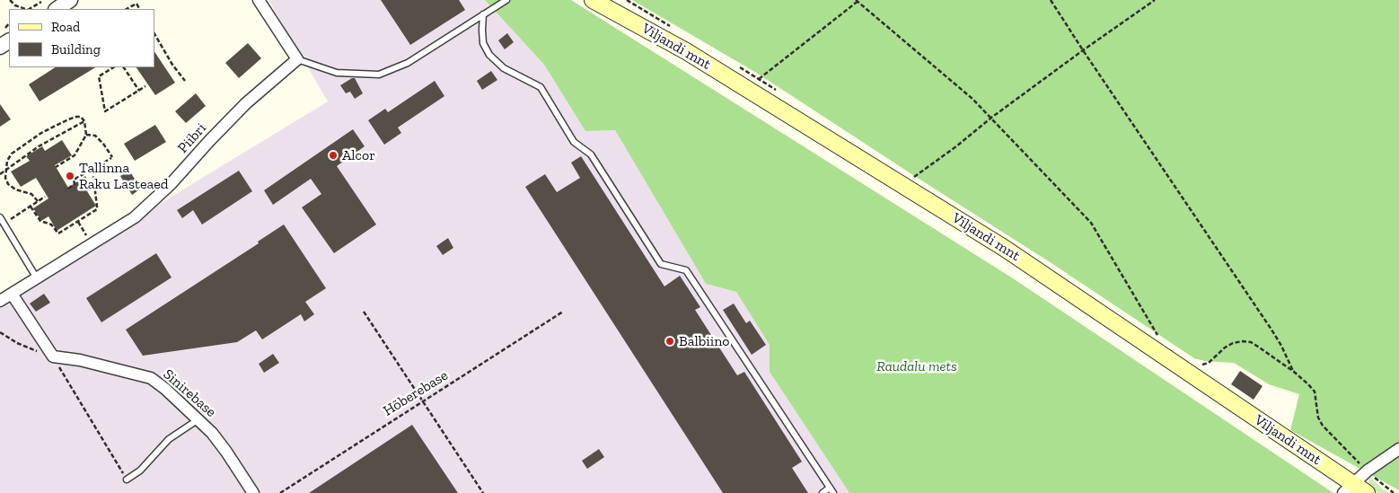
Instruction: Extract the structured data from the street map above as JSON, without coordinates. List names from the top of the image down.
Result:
{
  "streets": {
    "main road": ["Viljandi mnt"],
    "street": ["Piibri", "Sinirebase"],
    "path": ["Hõberebase"]
  },
  "parks": ["Raudalu mets"],
  "places": ["Alcor", "Tallinna Raku Lasteaed", "Balbiino"],
  "legend": ["Road", "Building"]
}
